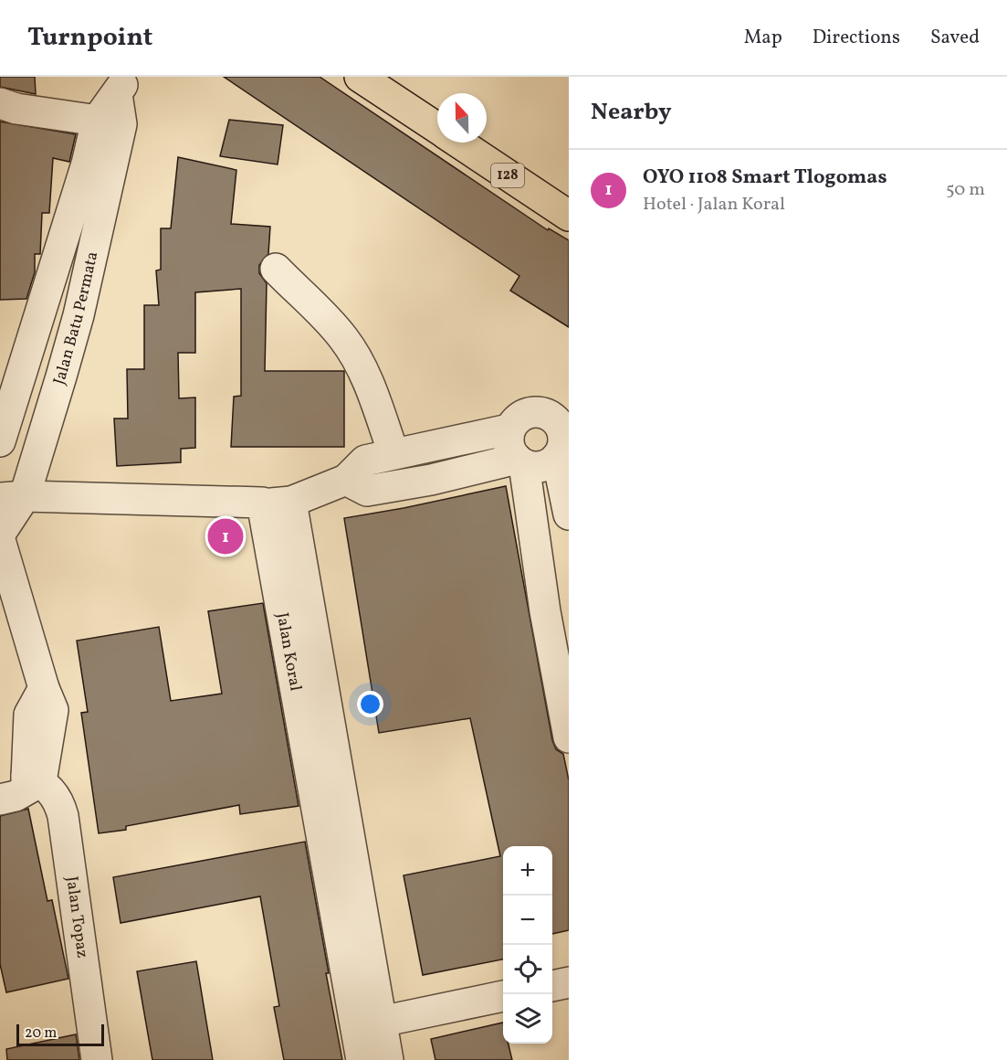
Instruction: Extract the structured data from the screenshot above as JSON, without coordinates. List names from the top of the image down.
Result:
{
  "streets": {
    "main road": ["128"],
    "street": ["Jalan Batu Permata", "Jalan Koral", "Jalan Topaz"]
  },
  "scale_bar": "20 m",
  "north": "top",
  "page": {
    "header": "Turnpoint",
    "nav": ["Map", "Directions", "Saved"],
    "heading": "Nearby",
    "list": [
      {
        "mark": "1",
        "name": "OYO 1108 Smart Tlogomas",
        "note": "Hotel · Jalan Koral",
        "value": "50 m"
      }
    ],
    "pins": "1",
    "map_buttons": ["+", "−"],
    "scale": "20 m"
  }
}
